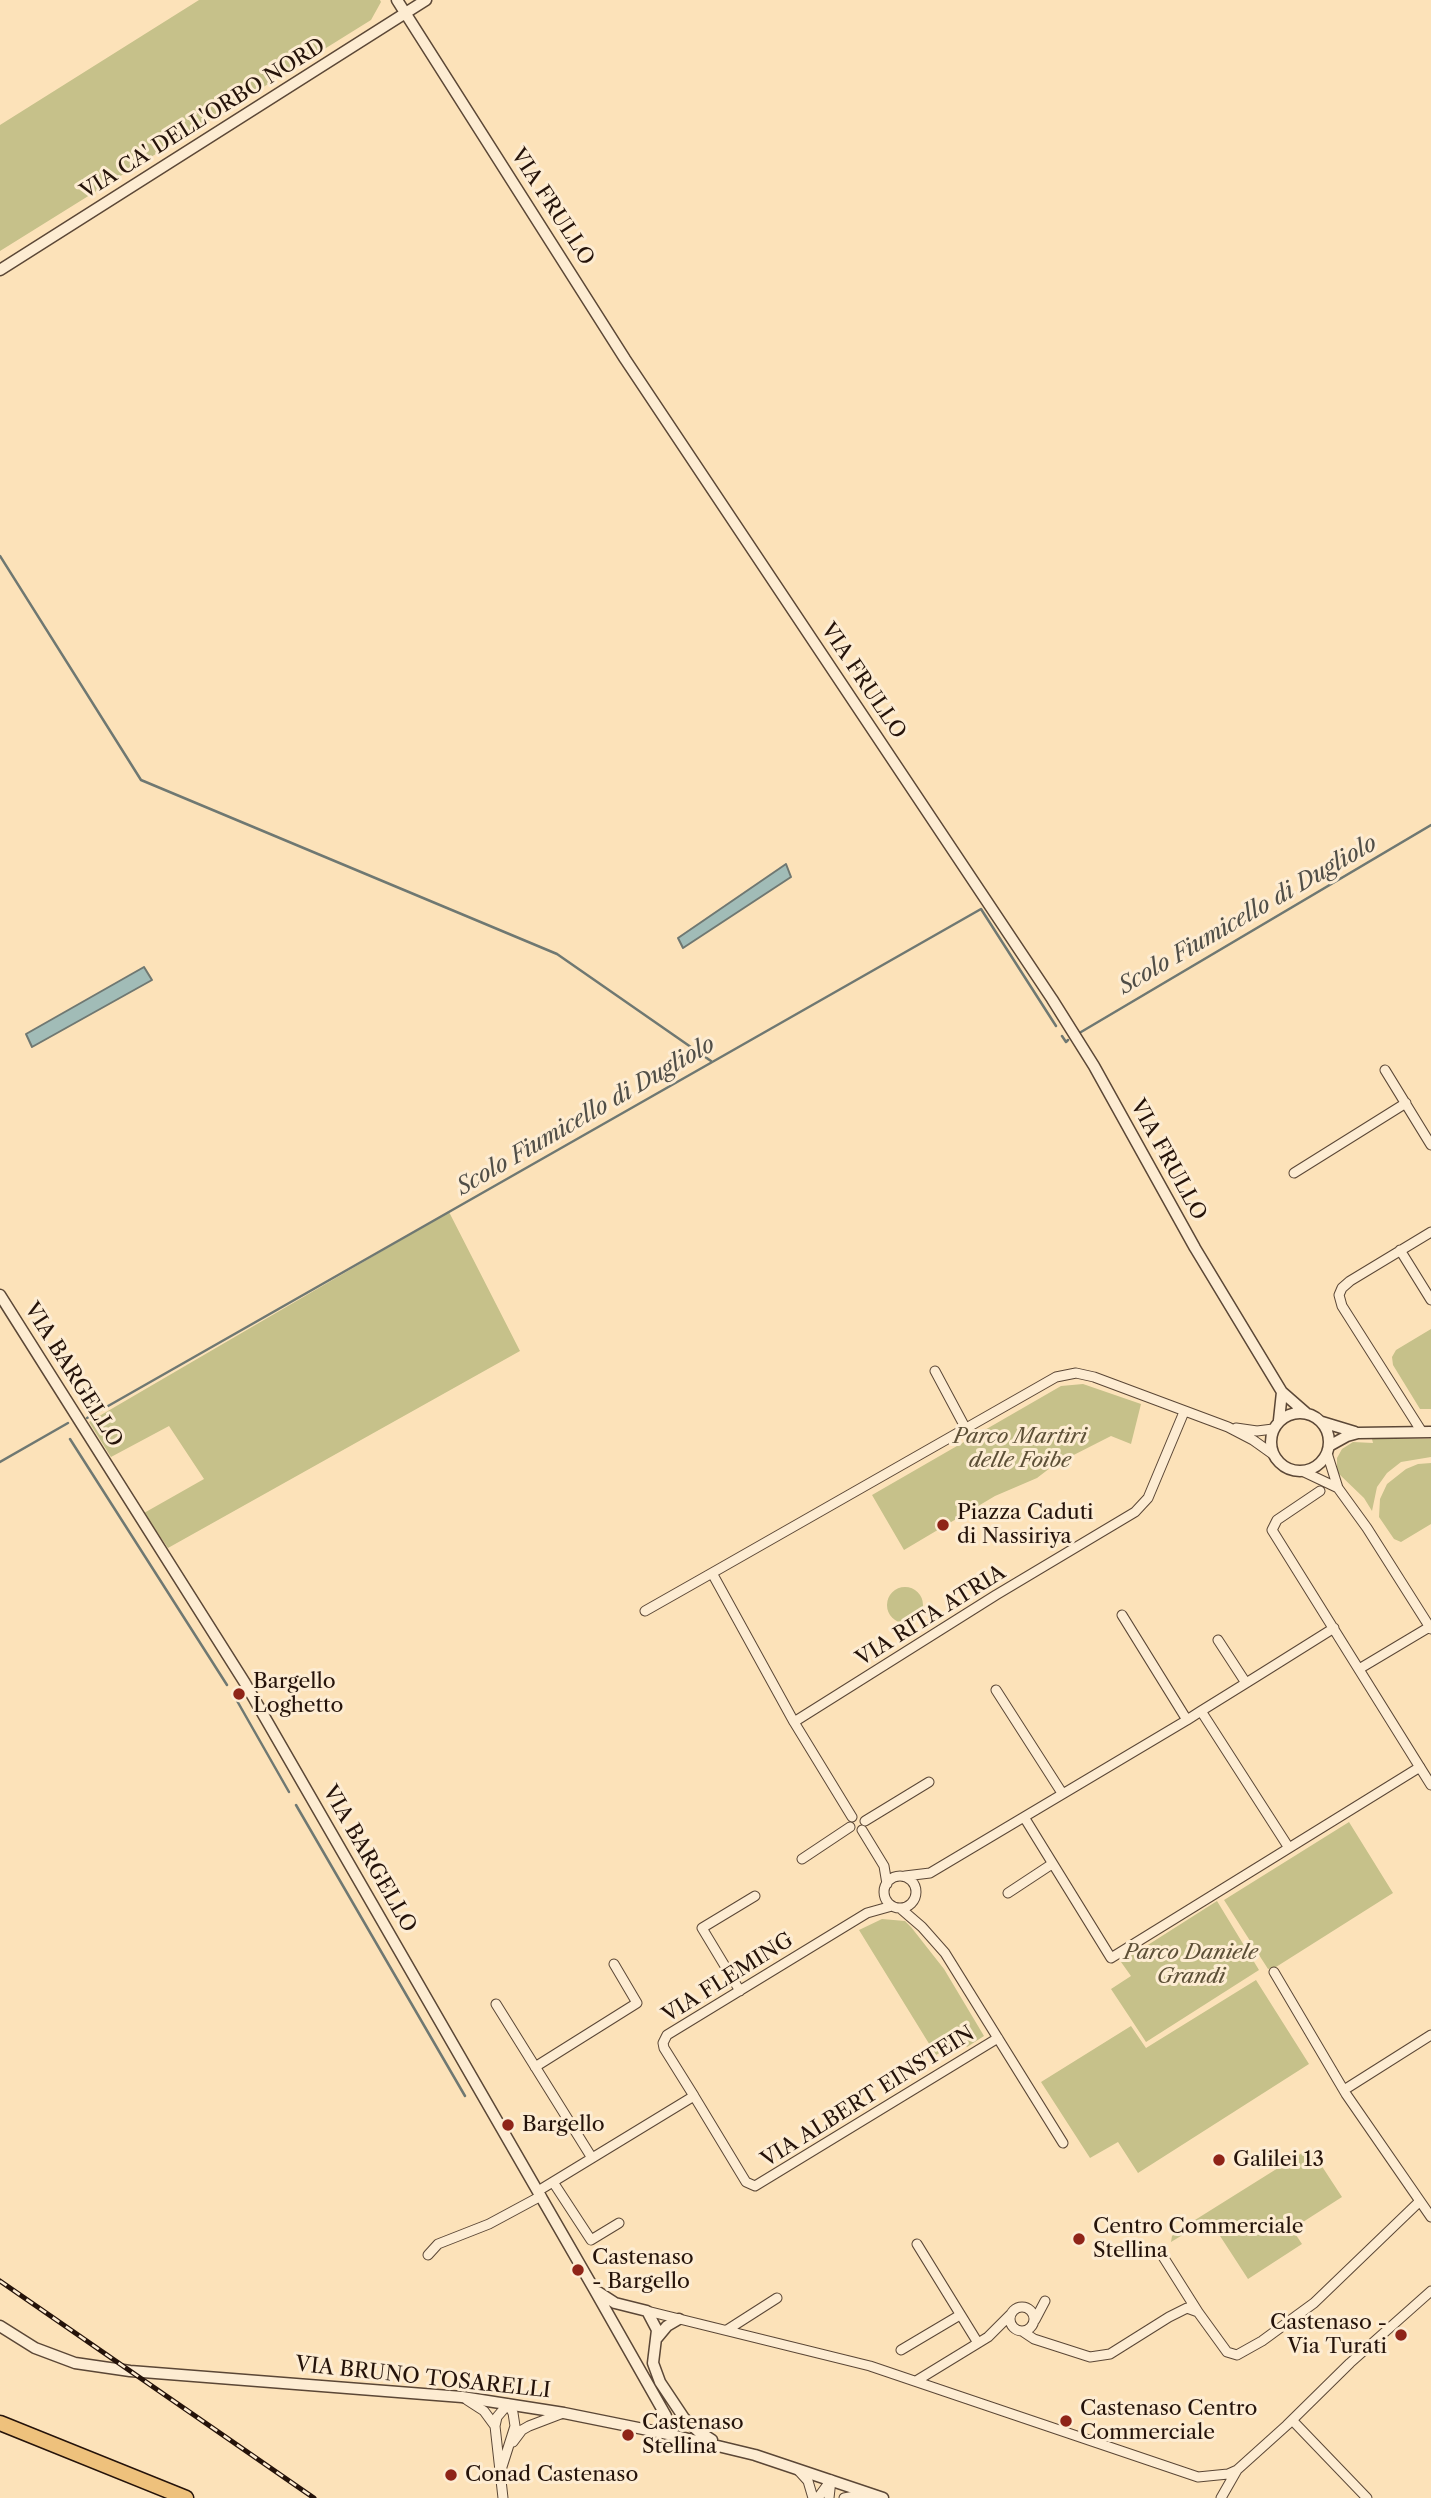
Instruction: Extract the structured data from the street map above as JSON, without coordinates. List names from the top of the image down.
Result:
{
  "streets": {
    "street": [
      "VIA CA' DELL'ORBO NORD",
      "VIA FRULLO",
      "VIA BARGELLO",
      "VIA RITA ATRIA",
      "VIA FLEMING",
      "VIA ALBERT EINSTEIN",
      "VIA BRUNO TOSARELLI"
    ]
  },
  "crossings": [
    ["VIA CA' DELL'ORBO NORD", "VIA FRULLO"],
    ["VIA BARGELLO", "VIA BRUNO TOSARELLI"],
    ["VIA FLEMING", "VIA ALBERT EINSTEIN"]
  ],
  "water": ["Scolo Fiumicello di Dugliolo"],
  "parks": ["Parco Martiri delle Foibe", "Parco Daniele Grandi"],
  "places": [
    "Piazza Caduti di Nassiriya",
    "Bargello Loghetto",
    "Bargello",
    "Galilei 13",
    "Centro Commerciale Stellina",
    "Castenaso - Bargello",
    "Castenaso - Via Turati",
    "Castenaso Centro Commerciale",
    "Castenaso Stellina",
    "Conad Castenaso"
  ]
}
